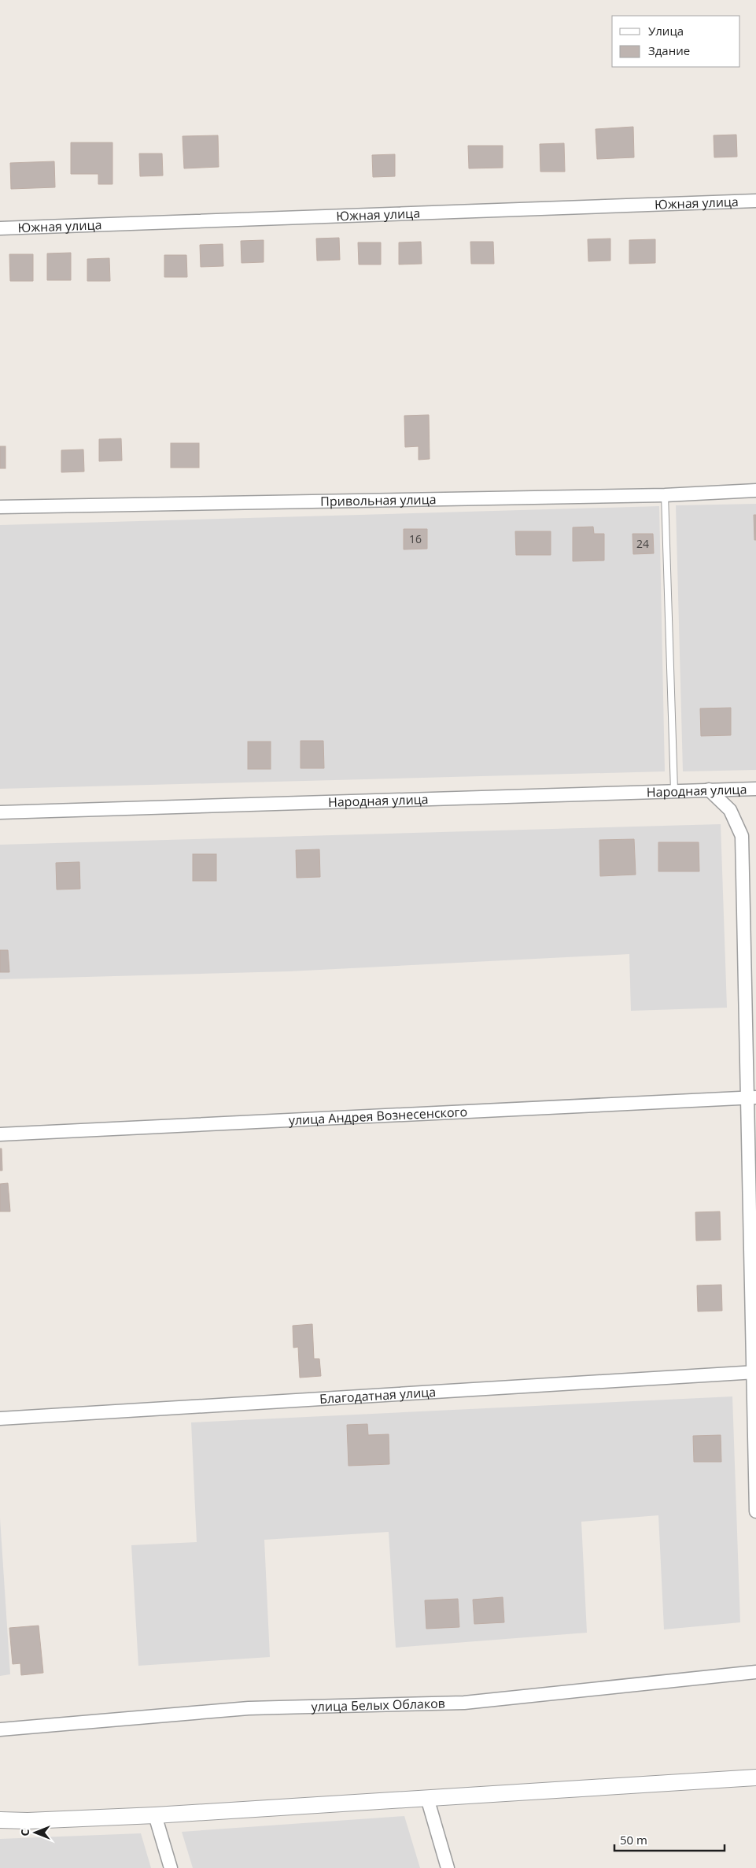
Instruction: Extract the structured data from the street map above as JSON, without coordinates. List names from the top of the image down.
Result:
{
  "streets": {
    "street": [
      "Южная улица",
      "Привольная улица",
      "Народная улица",
      "улица Андрея Вознесенского",
      "Благодатная улица",
      "улица Белых Облаков"
    ]
  },
  "house_numbers": ["16", "24"],
  "legend": ["Улица", "Здание"],
  "scale_bar": "50 m",
  "north": "left"
}
